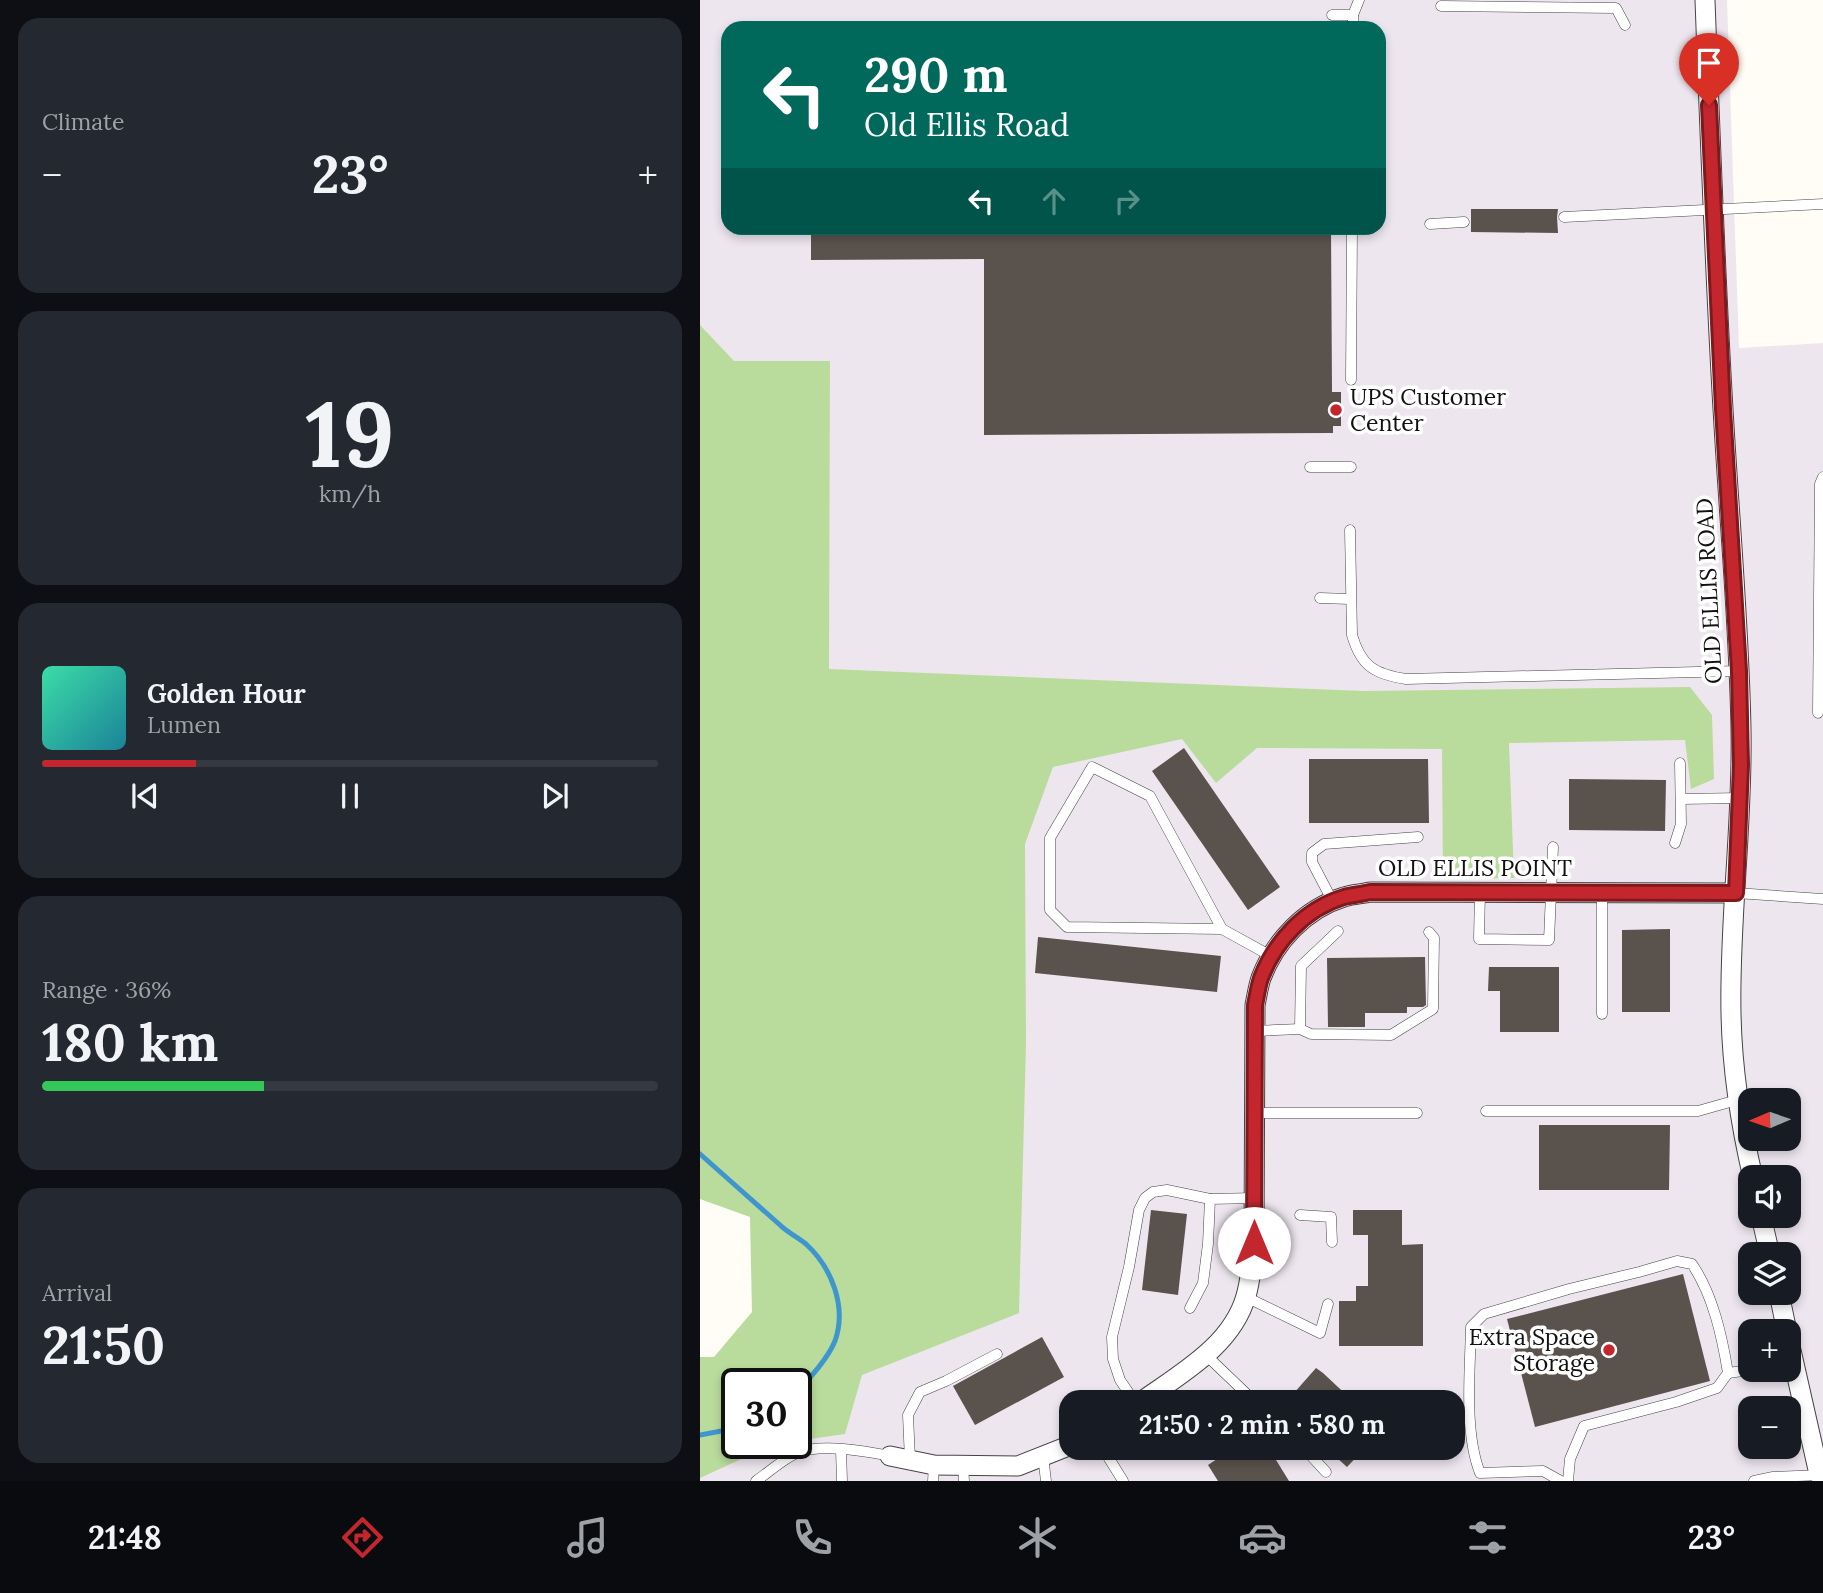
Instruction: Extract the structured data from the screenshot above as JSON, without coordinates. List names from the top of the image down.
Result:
{
  "streets": {
    "street": ["OLD ELLIS ROAD", "OLD ELLIS POINT"]
  },
  "crossings": [
    ["OLD ELLIS ROAD", "OLD ELLIS POINT"]
  ],
  "places": ["UPS Customer Center", "Extra Space Storage"],
  "north": "left",
  "page": {
    "tile": [
      "Climate",
      ["19", "km/h"],
      ["Range · 36%", "180 km"],
      ["Arrival", "21:50"]
    ],
    "turn": ["290 m", "Old Ellis Road"],
    "heat": ["−", "23°", "+"],
    "song": ["Golden Hour", "Lumen"],
    "map_buttons": ["+", "−"],
    "limit": "30",
    "trip": "21:50 · 2 min · 580 m",
    "tabs": ["21:48", "23°"]
  }
}
